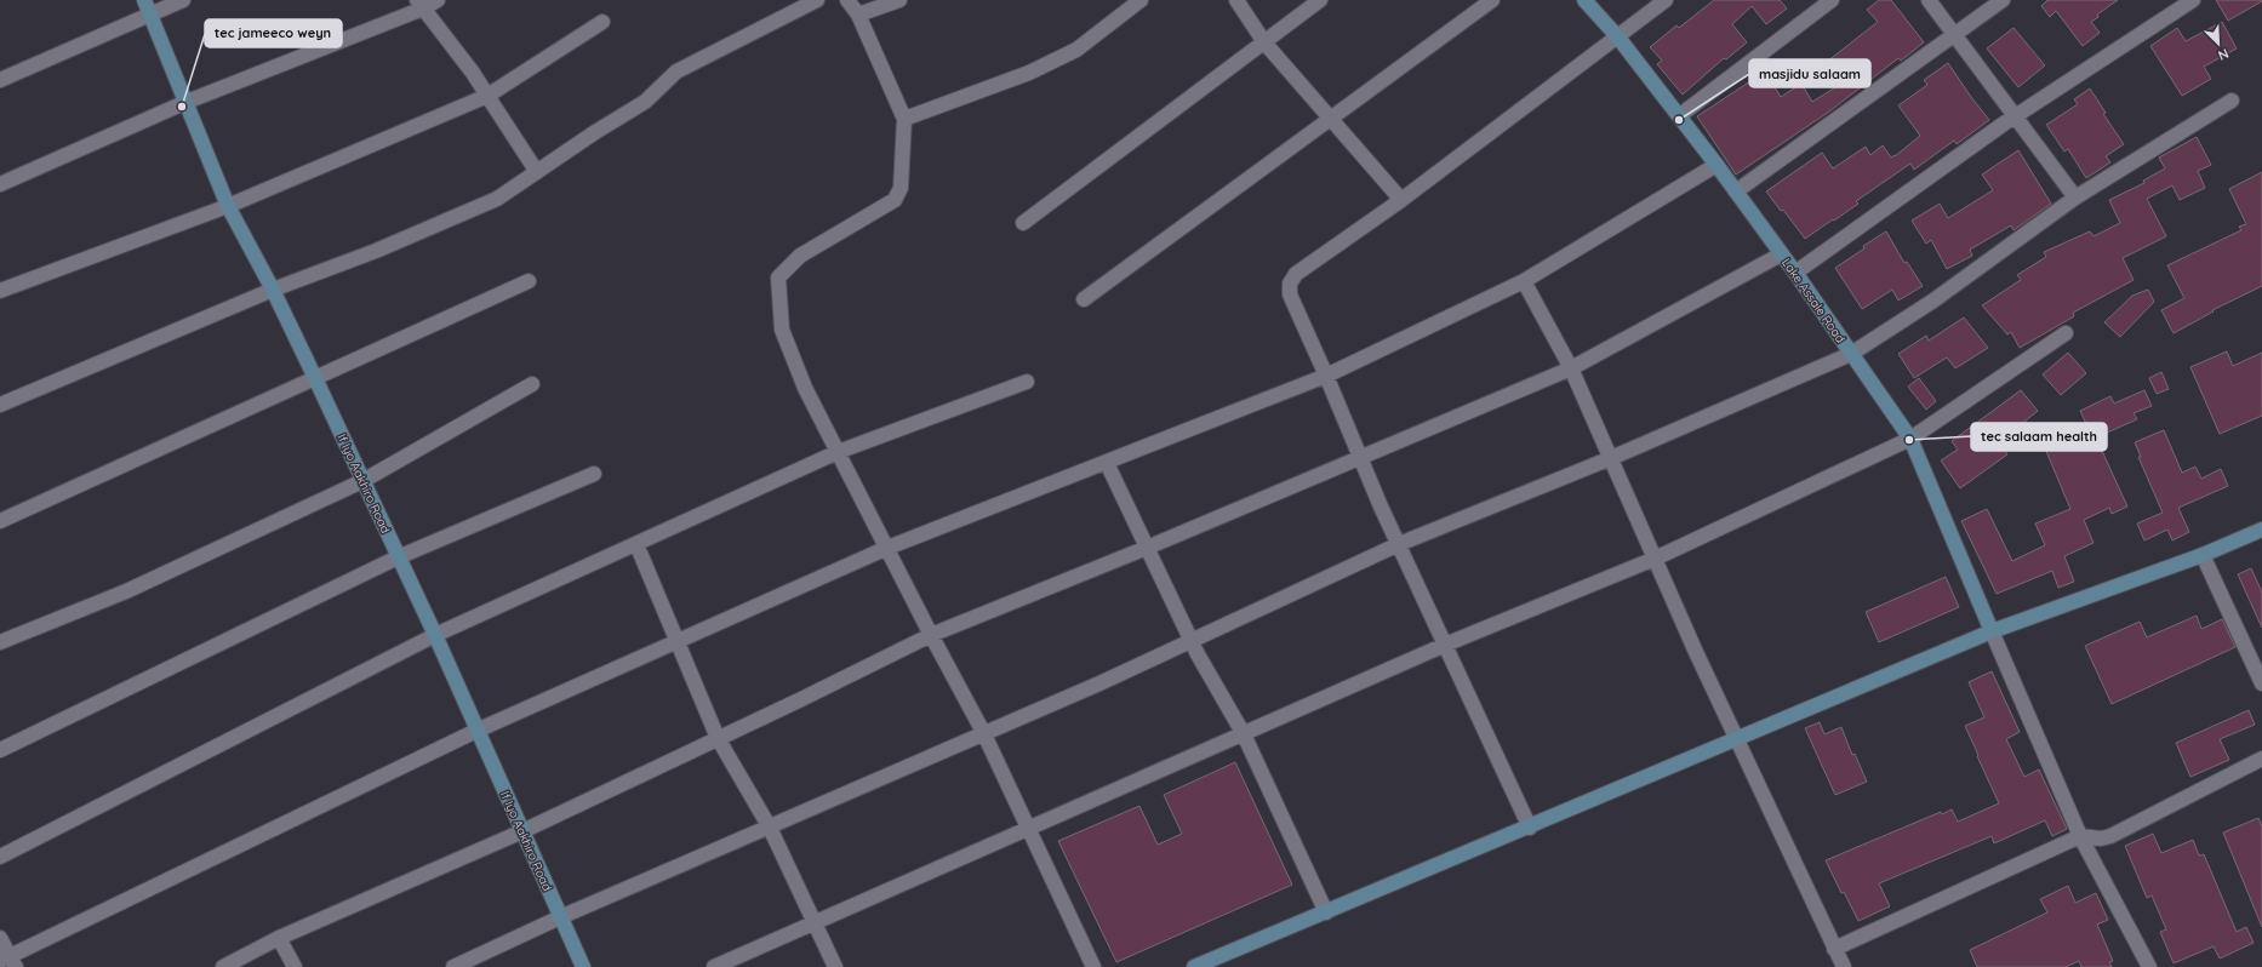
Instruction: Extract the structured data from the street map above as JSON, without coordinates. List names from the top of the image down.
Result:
{
  "streets": {
    "street": ["Lake Assale Road", "If Iyo Aakhiro Road"]
  },
  "places": ["tec jameeco weyn", "masjidu salaam", "tec salaam health"],
  "north": "bottom right"
}
